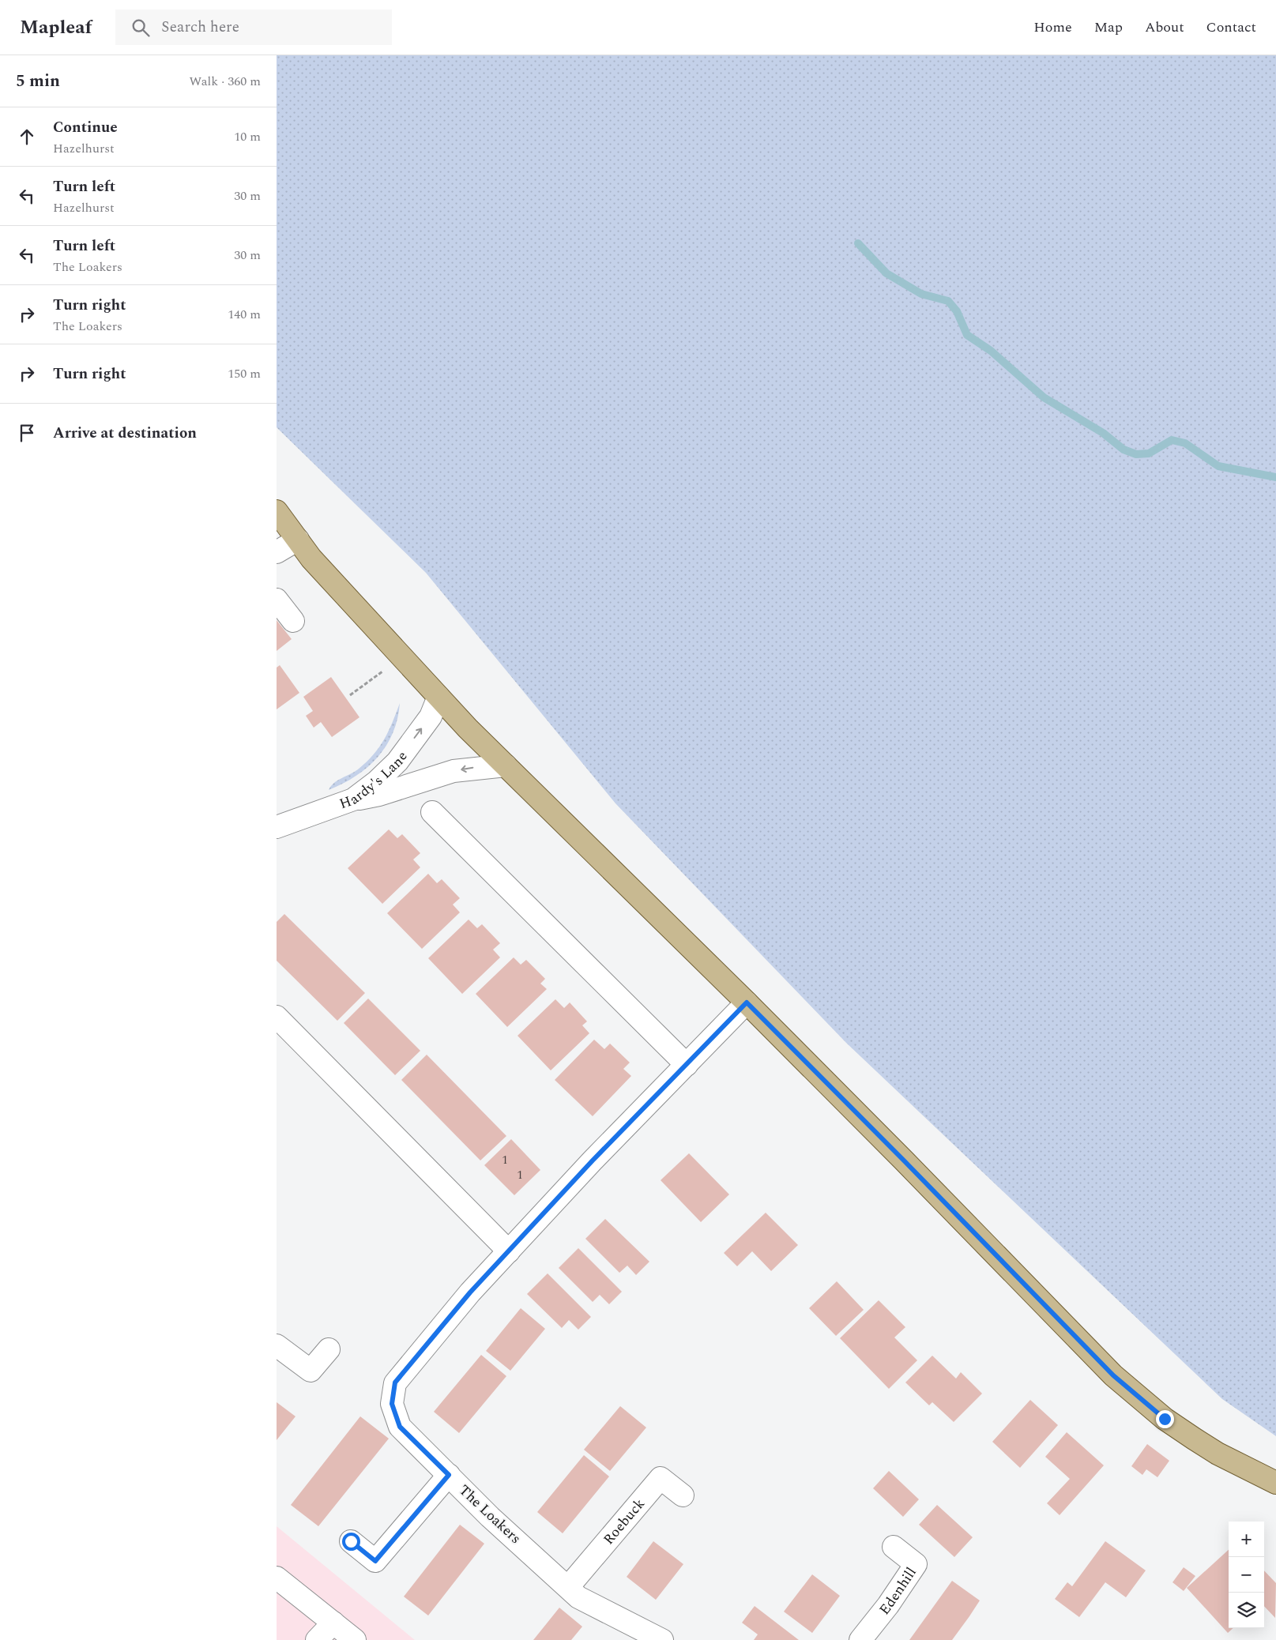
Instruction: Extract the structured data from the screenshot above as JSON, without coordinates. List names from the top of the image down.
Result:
{
  "streets": {
    "street": [
      "Hardy's Lane",
      "The Loakers",
      "Roebuck",
      "Edenhill"
    ]
  },
  "crossings": [
    ["The Loakers", "Roebuck"]
  ],
  "one_way": ["Hardy's Lane"],
  "house_numbers": ["1", "1"],
  "page": {
    "header": "Mapleaf",
    "search": "Search here",
    "nav": [
      "Home",
      "Map",
      "About",
      "Contact"
    ],
    "heading": ["5 min", "Walk · 360 m"],
    "list": [
      ["Continue", "Hazelhurst", "10 m"],
      ["Turn left", "Hazelhurst", "30 m"],
      ["Turn left", "The Loakers", "30 m"],
      ["Turn right", "The Loakers", "140 m"],
      ["Turn right", "150 m"],
      "Arrive at destination"
    ],
    "map_buttons": ["+", "−"]
  }
}
